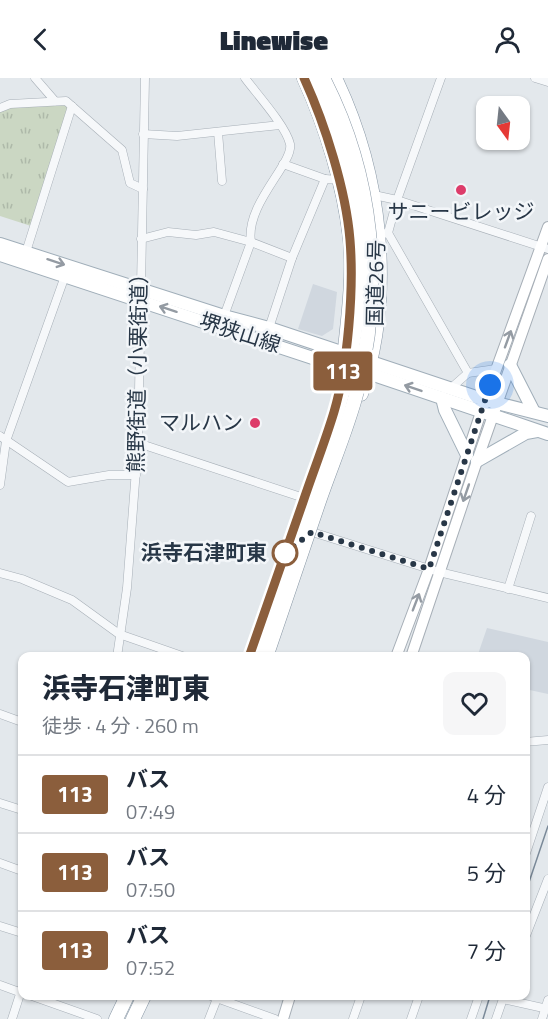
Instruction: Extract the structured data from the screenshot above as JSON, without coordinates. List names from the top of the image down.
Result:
{
  "streets": {
    "highway": ["国道26号"],
    "main road": ["堺狭山線"],
    "street": ["熊野街道（小栗街道）"]
  },
  "crossings": [
    ["国道26号", "堺狭山線"],
    ["堺狭山線", "熊野街道（小栗街道）"]
  ],
  "places": ["サニービレッジ", "マルハン", "浜寺石津町東"],
  "lines": ["bus line 113"],
  "north": "bottom",
  "page": {
    "header": "Linewise",
    "on_map": "113",
    "heading": ["浜寺石津町東", "徒歩 · 4 分 · 260 m"],
    "list": [
      {
        "mark": "113",
        "name": "バス",
        "note": "07:49",
        "value": "4 分"
      },
      {
        "mark": "113",
        "name": "バス",
        "note": "07:50",
        "value": "5 分"
      },
      {
        "mark": "113",
        "name": "バス",
        "note": "07:52",
        "value": "7 分"
      }
    ]
  }
}
